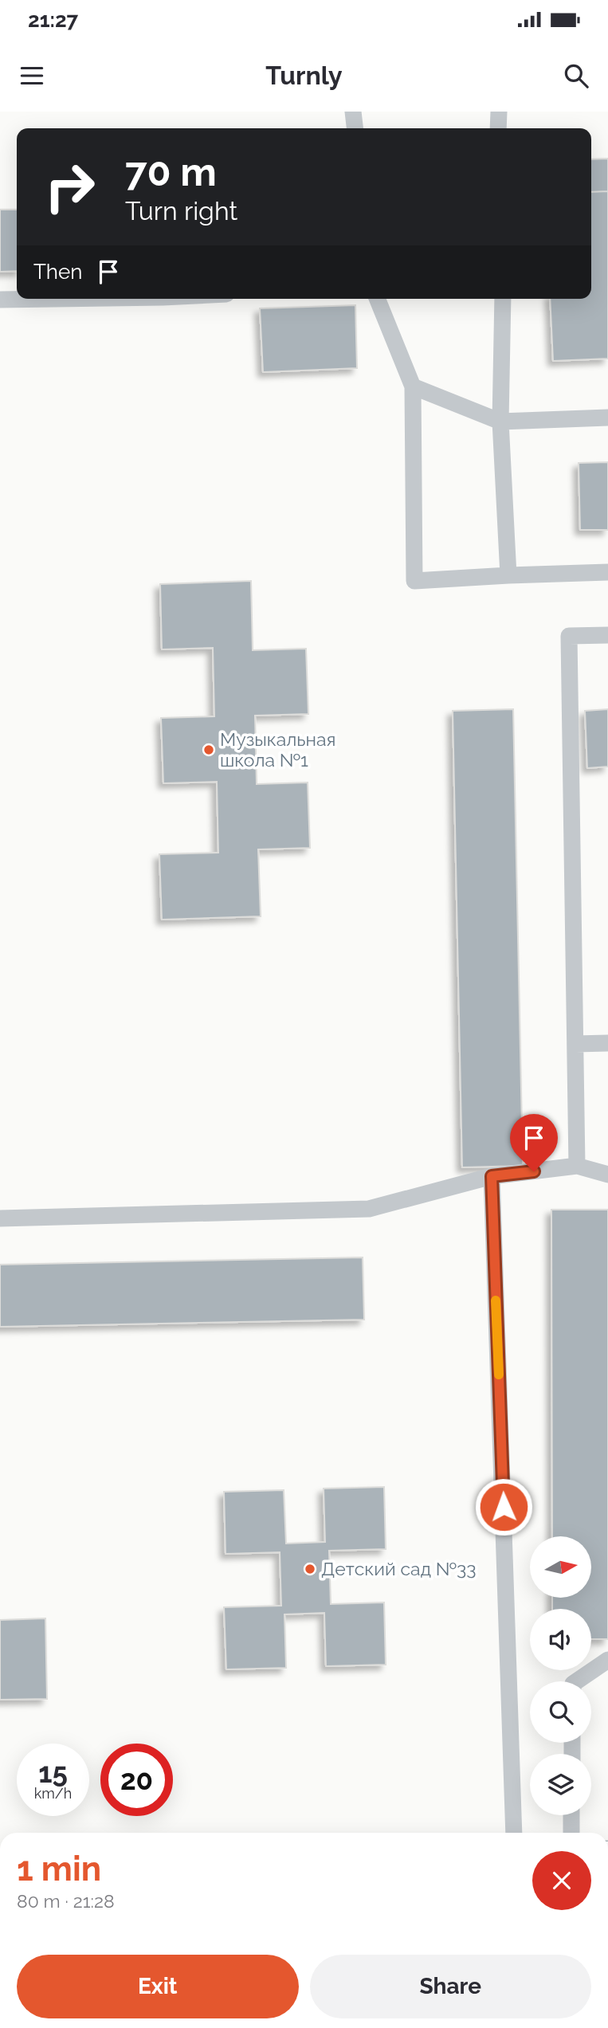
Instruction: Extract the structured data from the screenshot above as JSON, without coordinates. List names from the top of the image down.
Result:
{
  "places": ["Музыкальная школа №1", "Детский сад №33"],
  "north": "right",
  "page": {
    "status": "21:27",
    "header": "Turnly",
    "turn": ["70 m", "Turn right"],
    "then": "Then",
    "speed": "15 km/h",
    "limit": "20",
    "heading": ["1 min", "80 m · 21:28"],
    "buttons": ["Exit", "Share"]
  }
}
